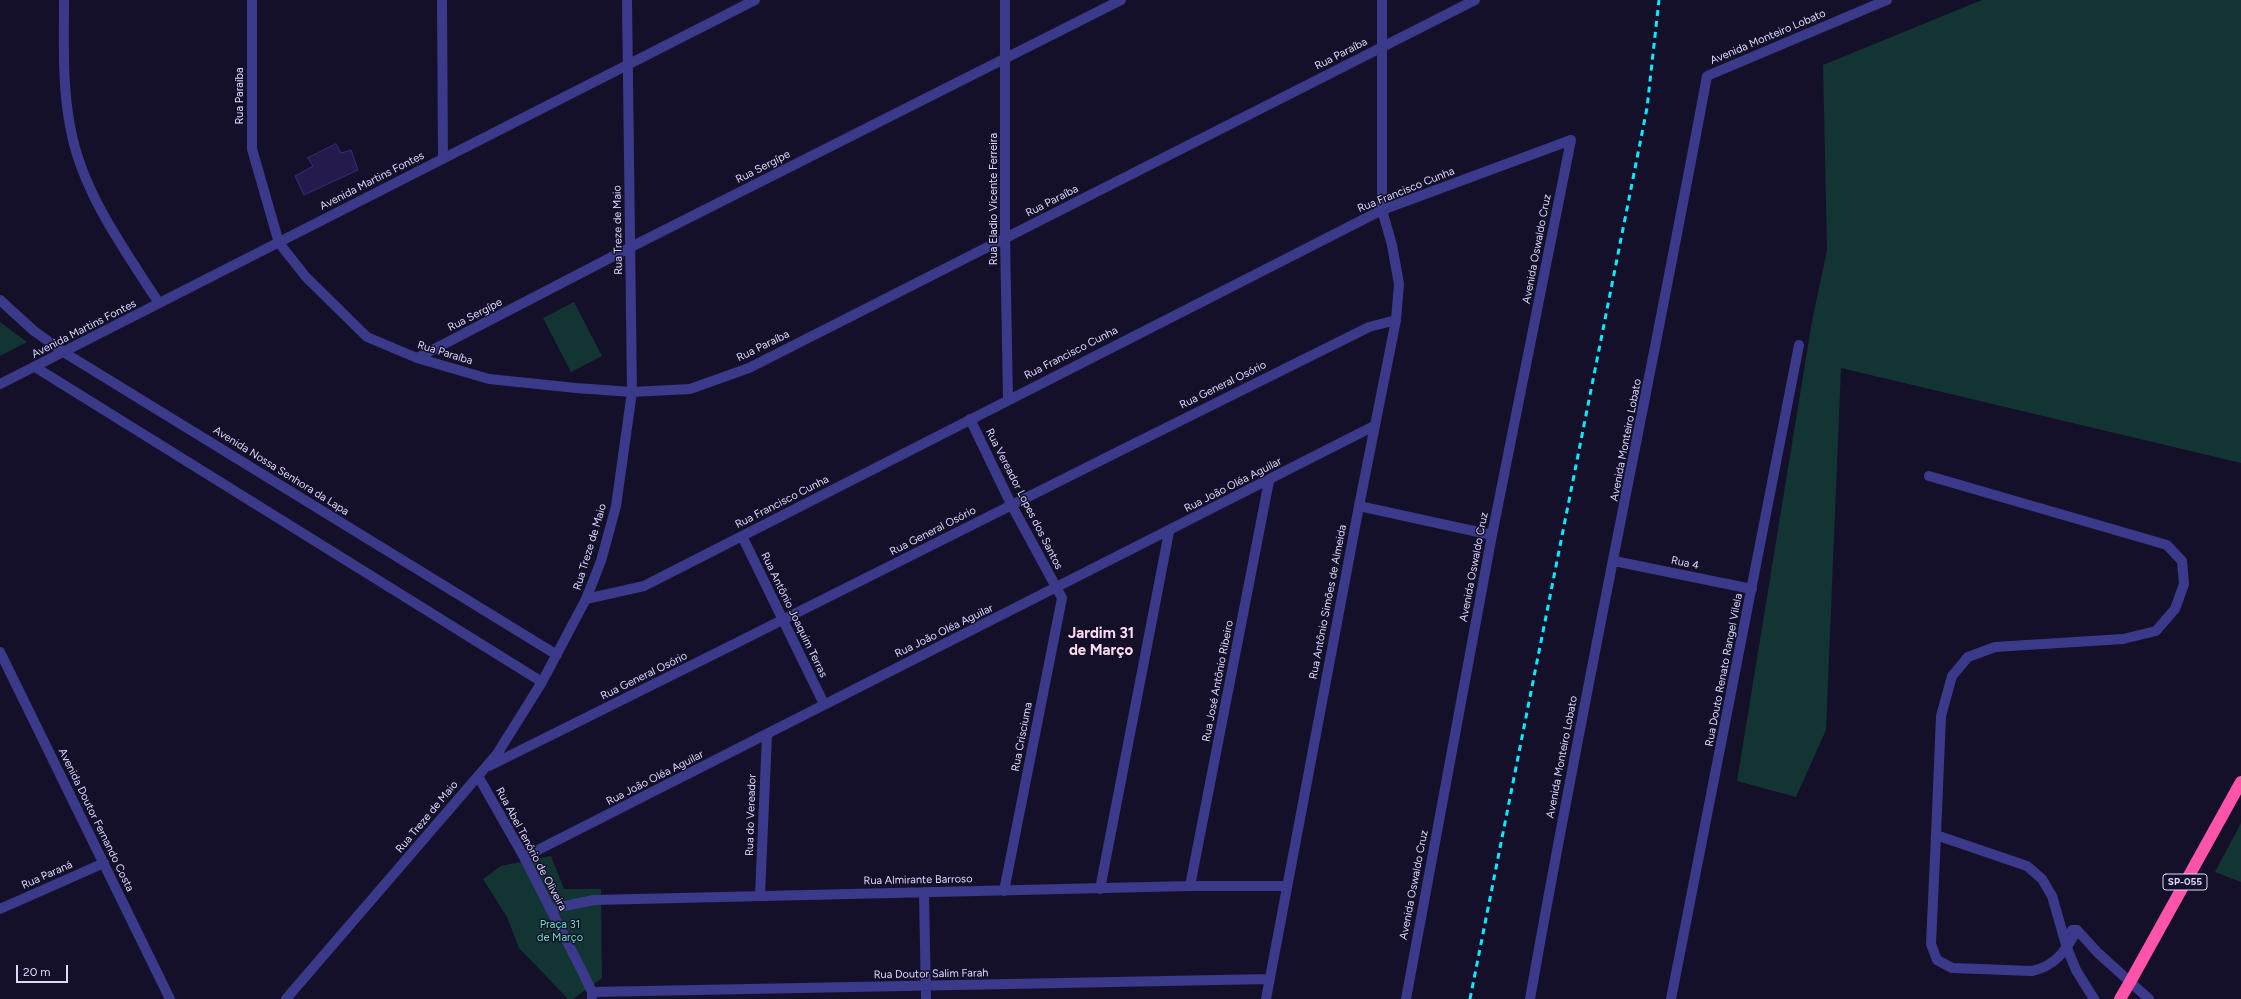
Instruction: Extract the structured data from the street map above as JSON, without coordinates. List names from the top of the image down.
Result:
{
  "streets": {
    "highway": ["SP-055"],
    "street": [
      "Avenida Monteiro Lobato",
      "Rua Paraíba",
      "Rua Sergípe",
      "Avenida Martins Fontes",
      "Rua Francisco Cunha",
      "Rua Eladio Vicente Ferreira",
      "Rua Treze de Maio",
      "Avenida Oswaldo Cruz",
      "Rua General Osório",
      "Avenida Nossa Senhora da Lapa",
      "Rua João Oléa Aguilar",
      "Rua Vereador Lopes dos Santos",
      "Rua 4",
      "Rua Antônio Simões de Almeida",
      "Rua Antônio Joaquim Terras",
      "Rua Douto Renato Rangel Vilela",
      "Rua José Antônio Ribeiro",
      "Rua Crisciuma",
      "Rua do Vereador",
      "Avenida Doutor Fernando Costa",
      "Rua Abel Tenório de Oliveira",
      "Rua Paraná",
      "Rua Almirante Barroso",
      "Rua Doutor Salim Farah"
    ]
  },
  "crossings": [
    ["Avenida Monteiro Lobato", "Rua 4"],
    ["Rua Paraíba", "Rua Sergípe"],
    ["Rua Paraíba", "Avenida Martins Fontes"],
    ["Rua Paraíba", "Rua Eladio Vicente Ferreira"],
    ["Rua Paraíba", "Rua Treze de Maio"],
    ["Rua Paraíba", "Rua Antônio Simões de Almeida"],
    ["Rua Sergípe", "Rua Eladio Vicente Ferreira"],
    ["Rua Sergípe", "Rua Treze de Maio"],
    ["Avenida Martins Fontes", "Rua Treze de Maio"],
    ["Avenida Martins Fontes", "Avenida Nossa Senhora da Lapa"],
    ["Rua Francisco Cunha", "Rua Eladio Vicente Ferreira"],
    ["Rua Francisco Cunha", "Rua Treze de Maio"],
    ["Rua Francisco Cunha", "Avenida Oswaldo Cruz"],
    ["Rua Francisco Cunha", "Rua Vereador Lopes dos Santos"],
    ["Rua Francisco Cunha", "Rua Antônio Simões de Almeida"],
    ["Rua Francisco Cunha", "Rua Antônio Joaquim Terras"],
    ["Rua Treze de Maio", "Rua General Osório"],
    ["Rua Treze de Maio", "Avenida Nossa Senhora da Lapa"],
    ["Rua Treze de Maio", "Rua Abel Tenório de Oliveira"],
    ["Rua General Osório", "Rua Vereador Lopes dos Santos"],
    ["Rua General Osório", "Rua Antônio Simões de Almeida"],
    ["Rua General Osório", "Rua Antônio Joaquim Terras"],
    ["Rua General Osório", "Rua Abel Tenório de Oliveira"],
    ["Rua João Oléa Aguilar", "Rua Vereador Lopes dos Santos"],
    ["Rua João Oléa Aguilar", "Rua Antônio Simões de Almeida"],
    ["Rua João Oléa Aguilar", "Rua Antônio Joaquim Terras"],
    ["Rua João Oléa Aguilar", "Rua José Antônio Ribeiro"],
    ["Rua João Oléa Aguilar", "Rua Crisciuma"],
    ["Rua João Oléa Aguilar", "Rua do Vereador"],
    ["Rua João Oléa Aguilar", "Rua Abel Tenório de Oliveira"],
    ["Rua Vereador Lopes dos Santos", "Rua Crisciuma"],
    ["Rua 4", "Rua Douto Renato Rangel Vilela"],
    ["Rua Antônio Simões de Almeida", "Rua Almirante Barroso"],
    ["Rua Antônio Simões de Almeida", "Rua Doutor Salim Farah"],
    ["Rua José Antônio Ribeiro", "Rua Almirante Barroso"],
    ["Rua Crisciuma", "Rua Almirante Barroso"],
    ["Rua do Vereador", "Rua Almirante Barroso"],
    ["Avenida Doutor Fernando Costa", "Rua Paraná"],
    ["Rua Abel Tenório de Oliveira", "Rua Almirante Barroso"],
    ["Rua Abel Tenório de Oliveira", "Rua Doutor Salim Farah"]
  ],
  "districts": ["Jardim 31 de Março"],
  "parks": ["Praça 31 de Março"],
  "scale_bar": "20 m"
}
